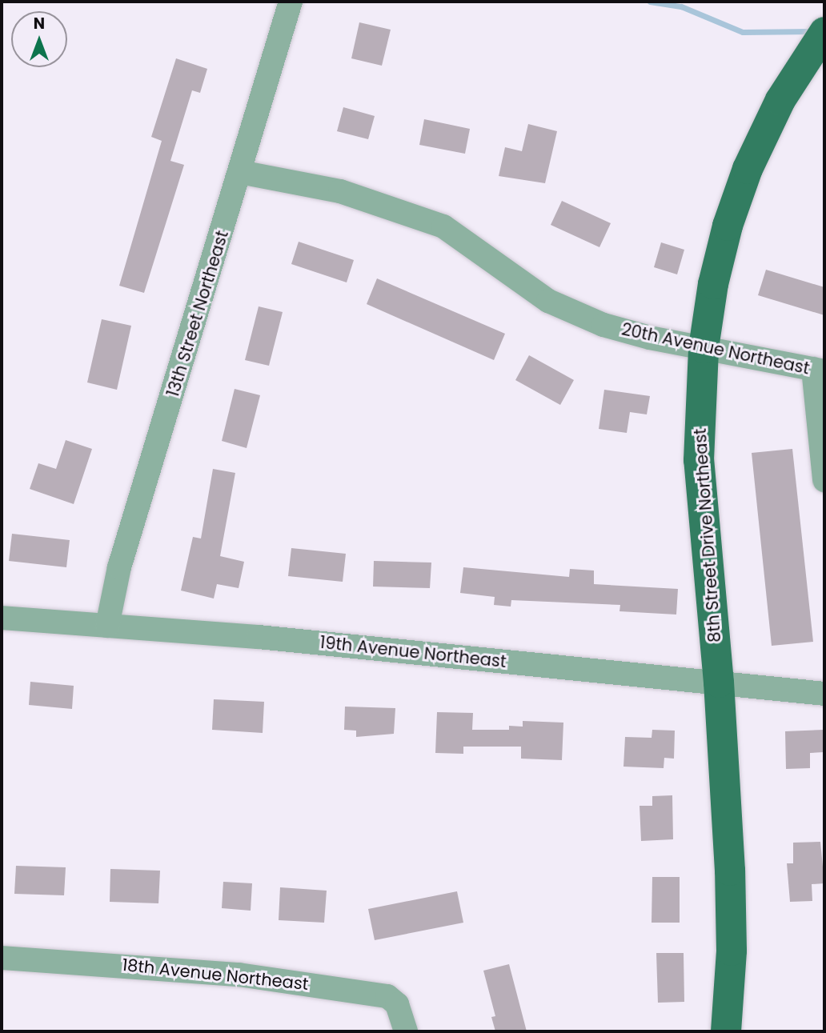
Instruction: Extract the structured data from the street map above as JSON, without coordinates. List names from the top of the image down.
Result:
{
  "streets": {
    "main road": ["8th Street Drive Northeast"],
    "street": [
      "13th Street Northeast",
      "20th Avenue Northeast",
      "19th Avenue Northeast",
      "18th Avenue Northeast"
    ]
  },
  "crossings": [
    ["13th Street Northeast", "20th Avenue Northeast"],
    ["13th Street Northeast", "19th Avenue Northeast"],
    ["20th Avenue Northeast", "8th Street Drive Northeast"],
    ["8th Street Drive Northeast", "19th Avenue Northeast"]
  ],
  "north": "top"
}
